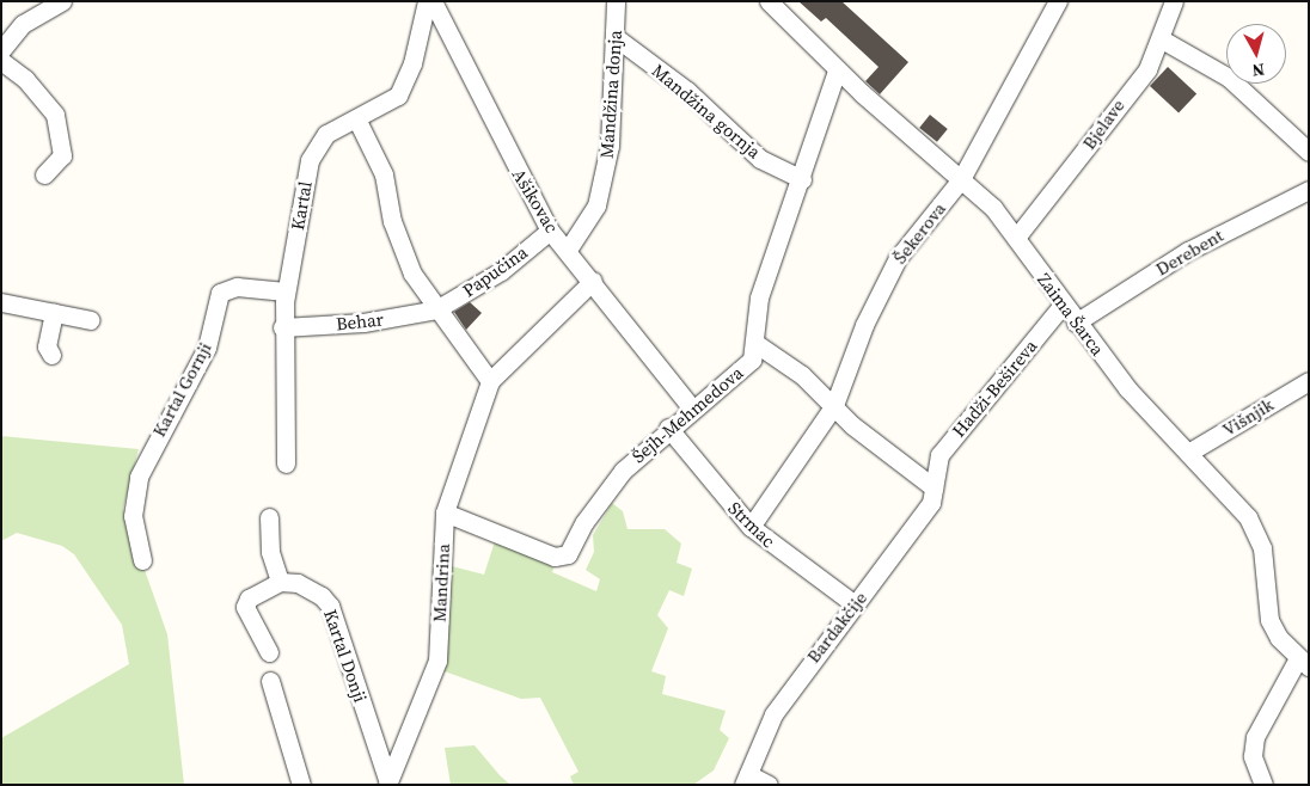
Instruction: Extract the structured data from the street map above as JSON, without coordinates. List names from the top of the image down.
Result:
{
  "streets": {
    "street": [
      "Mandžina donja",
      "Mandžina gornja",
      "Bjelave",
      "Ašikovac",
      "Kartal",
      "Šekerova",
      "Derebent",
      "Papučina",
      "Zaima Šarca",
      "Behar",
      "Hadži-Bešireva",
      "Kartal Gornji",
      "Šejh-Mehmedova",
      "Višnjik",
      "Strmac",
      "Mandrina",
      "Bardakčije",
      "Kartal Donji"
    ]
  },
  "crossings": [
    ["Mandžina donja", "Mandžina gornja"],
    ["Mandžina donja", "Ašikovac"],
    ["Mandžina gornja", "Šejh-Mehmedova"],
    ["Bjelave", "Zaima Šarca"],
    ["Ašikovac", "Papučina"],
    ["Ašikovac", "Šejh-Mehmedova"],
    ["Ašikovac", "Mandrina"],
    ["Kartal", "Behar"],
    ["Kartal", "Kartal Gornji"],
    ["Šekerova", "Zaima Šarca"],
    ["Šekerova", "Strmac"],
    ["Derebent", "Zaima Šarca"],
    ["Papučina", "Behar"],
    ["Zaima Šarca", "Hadži-Bešireva"],
    ["Zaima Šarca", "Šejh-Mehmedova"],
    ["Zaima Šarca", "Višnjik"],
    ["Hadži-Bešireva", "Bardakčije"],
    ["Šejh-Mehmedova", "Strmac"],
    ["Šejh-Mehmedova", "Mandrina"],
    ["Strmac", "Bardakčije"],
    ["Mandrina", "Kartal Donji"]
  ],
  "north": "bottom"
}
